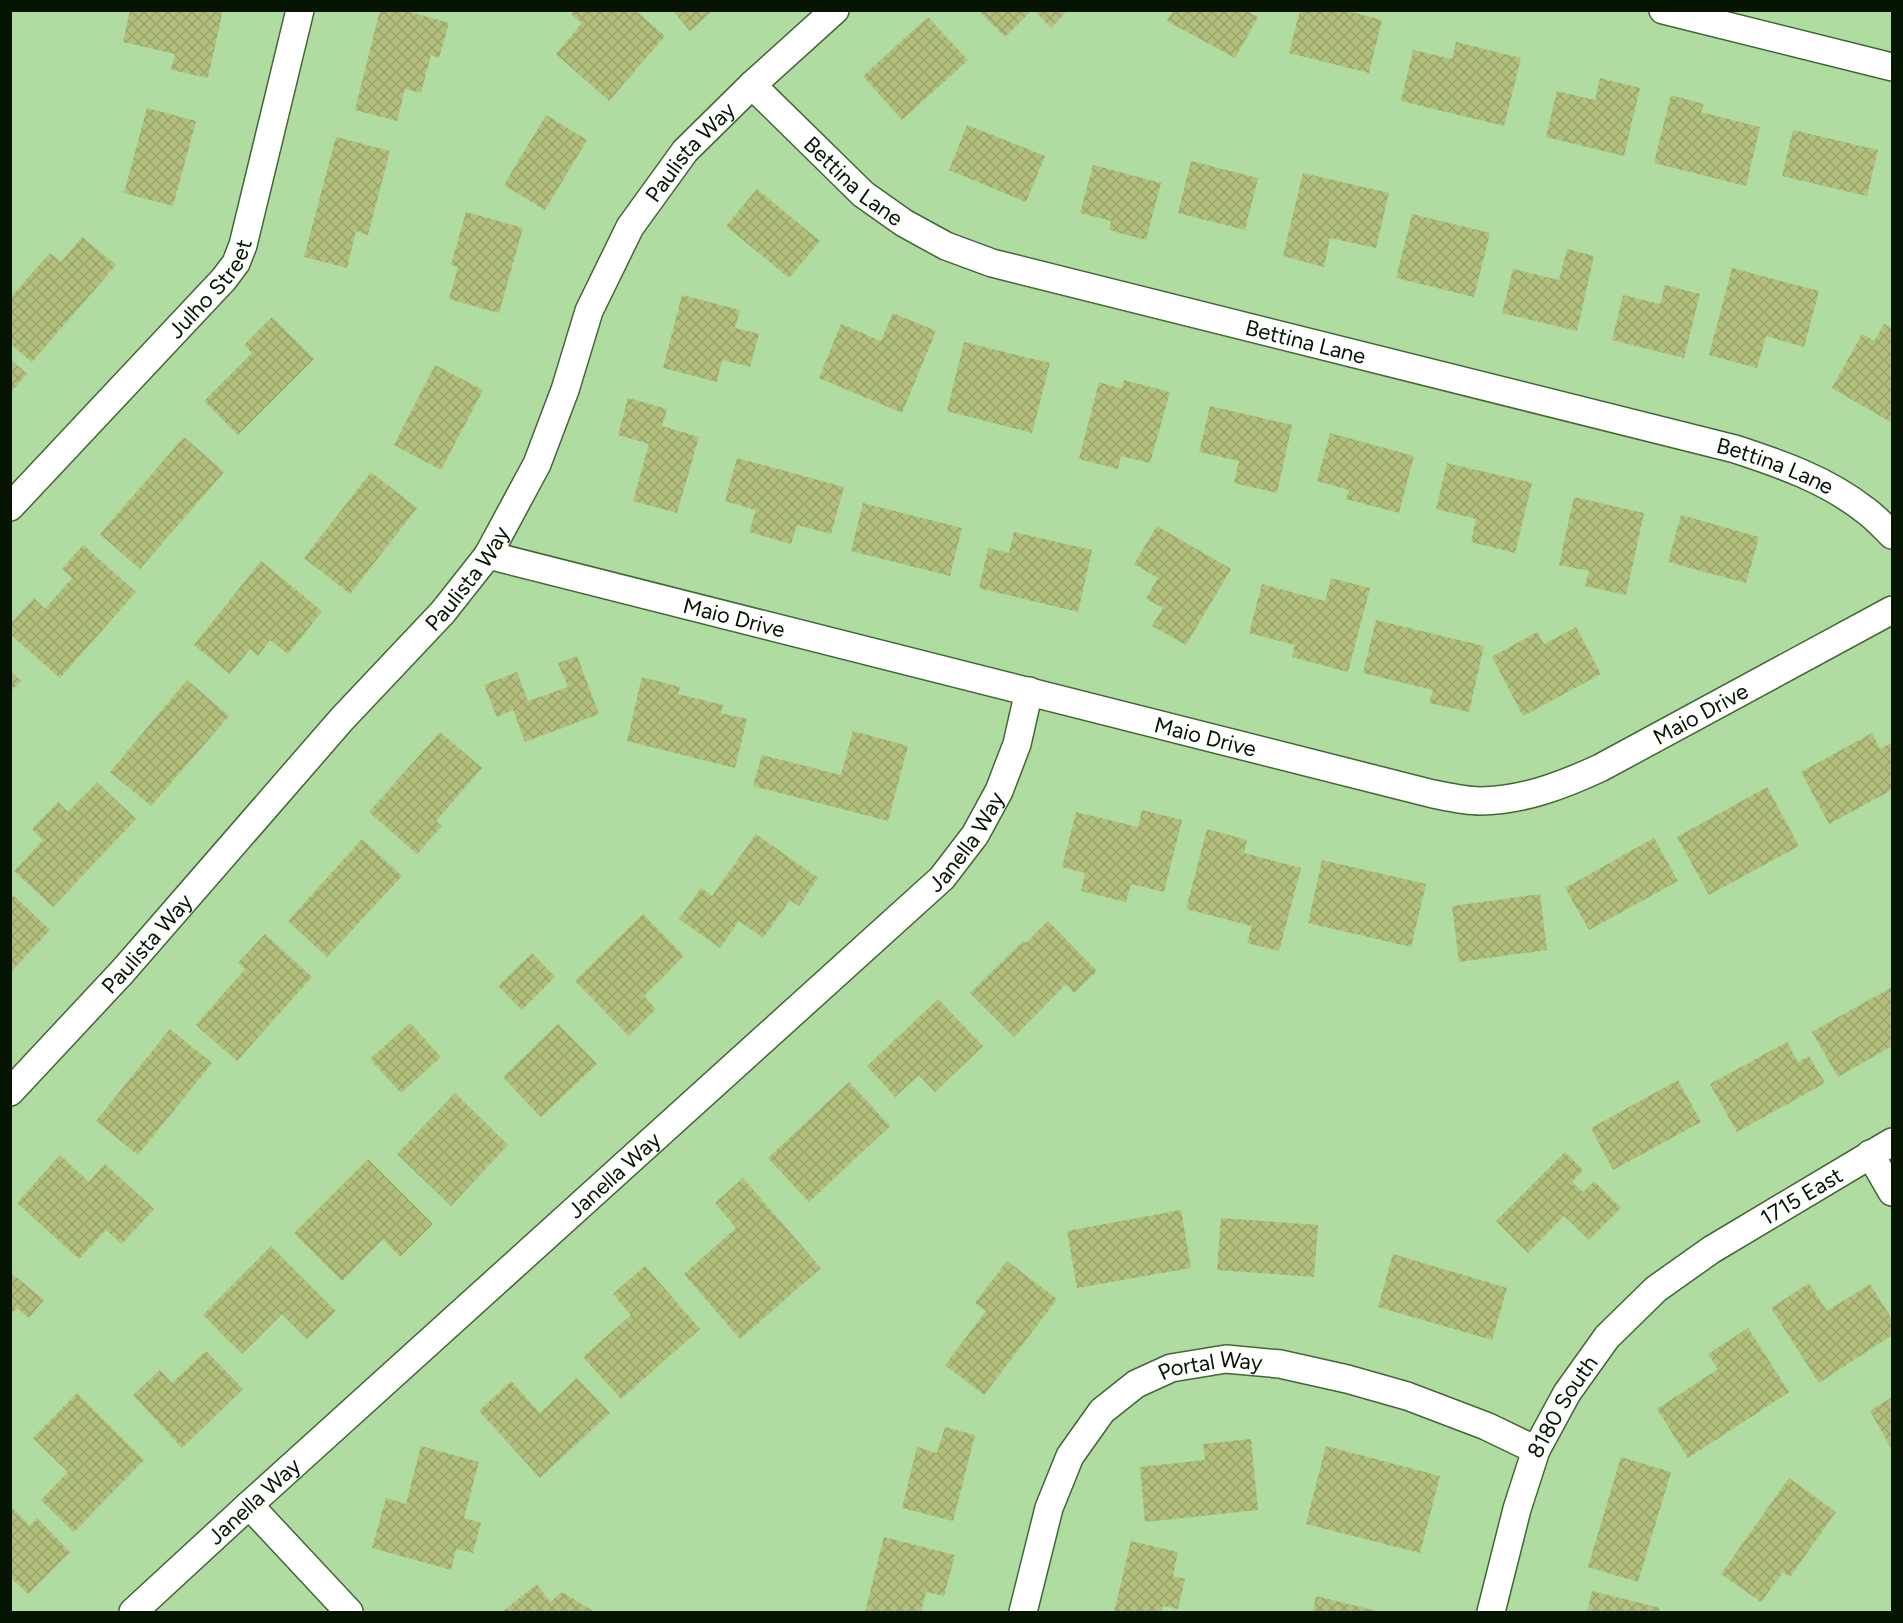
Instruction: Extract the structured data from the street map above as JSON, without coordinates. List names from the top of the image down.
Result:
{
  "streets": {
    "street": [
      "Paulista Way",
      "Bettina Lane",
      "Julho Street",
      "Maio Drive",
      "Janella Way",
      "1715 East",
      "Portal Way",
      "8180 South"
    ]
  },
  "crossings": [
    ["Paulista Way", "Bettina Lane"],
    ["Paulista Way", "Maio Drive"],
    ["Maio Drive", "Janella Way"],
    ["1715 East", "8180 South"],
    ["Portal Way", "8180 South"]
  ]
}
